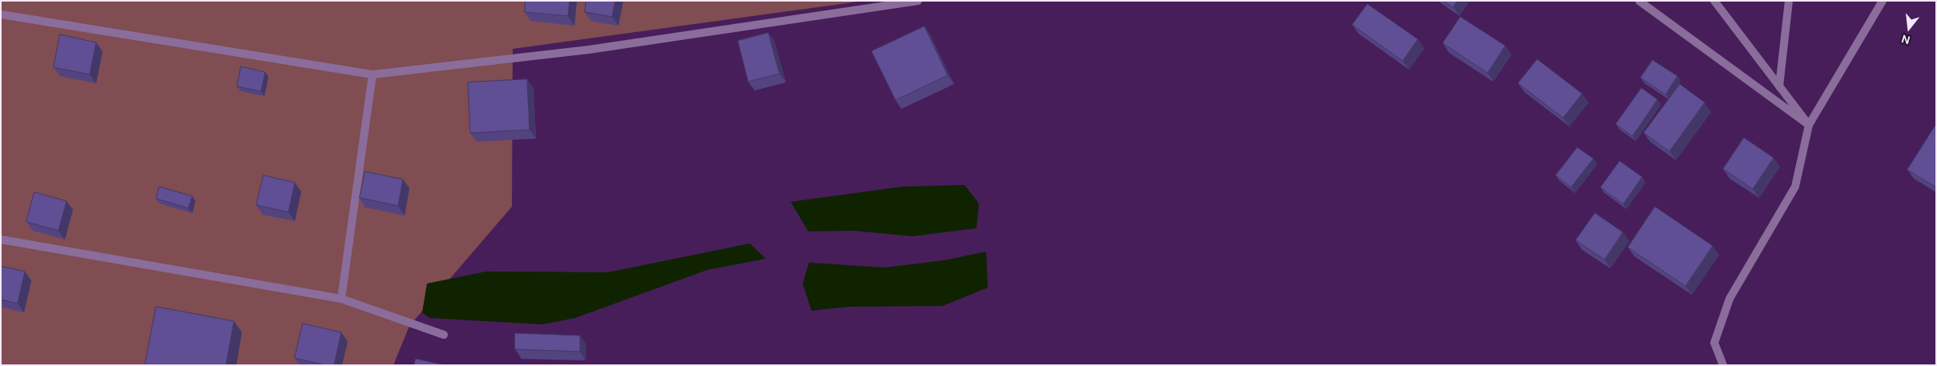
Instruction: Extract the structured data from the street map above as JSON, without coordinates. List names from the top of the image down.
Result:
{
  "north": "bottom"
}
